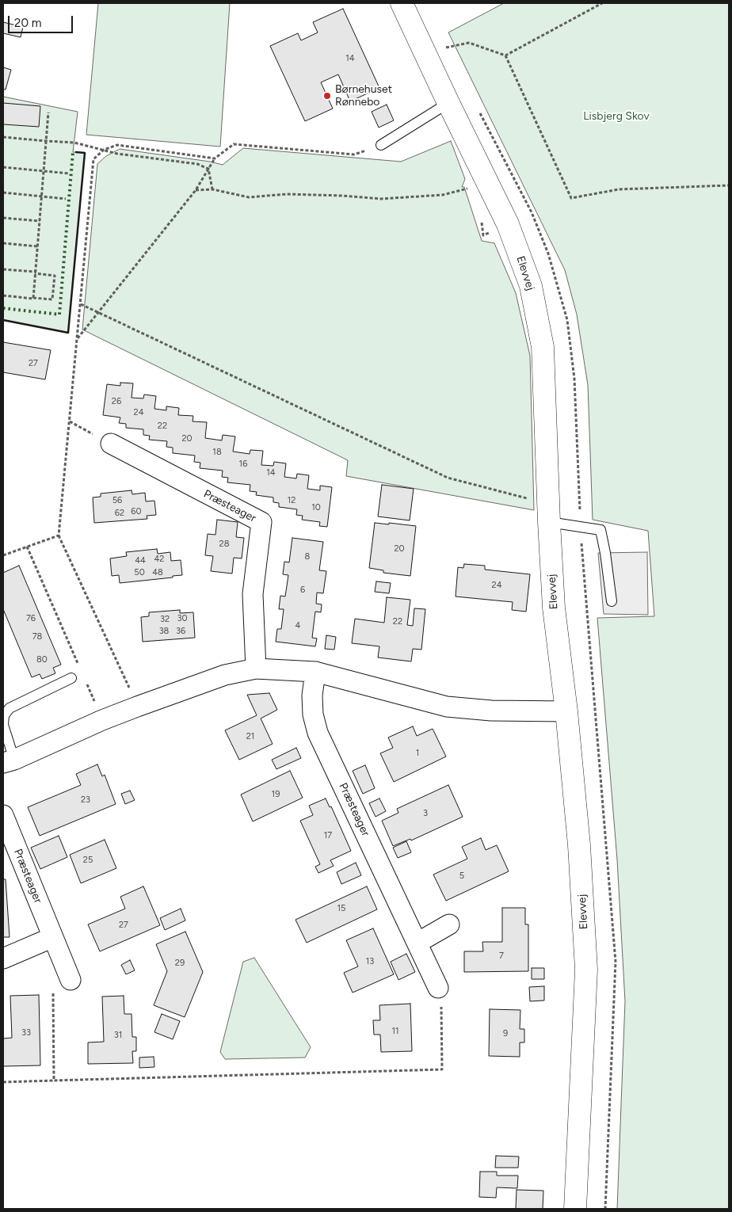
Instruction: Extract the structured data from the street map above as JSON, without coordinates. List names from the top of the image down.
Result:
{
  "streets": {
    "street": ["Elevvej", "Præsteager"]
  },
  "parks": ["Lisbjerg Skov"],
  "places": ["Børnehuset Rønnebo"],
  "house_numbers": [
    "14",
    "27",
    "26",
    "24",
    "22",
    "20",
    "18",
    "16",
    "14",
    "56",
    "12",
    "10",
    "60",
    "62",
    "28",
    "20",
    "8",
    "42",
    "44",
    "50",
    "48",
    "24",
    "6",
    "76",
    "30",
    "32",
    "22",
    "4",
    "38",
    "36",
    "78",
    "80",
    "21",
    "1",
    "19",
    "23",
    "3",
    "17",
    "25",
    "5",
    "15",
    "27",
    "7",
    "13",
    "29",
    "11",
    "33",
    "9",
    "31"
  ],
  "scale_bar": "20 m"
}
